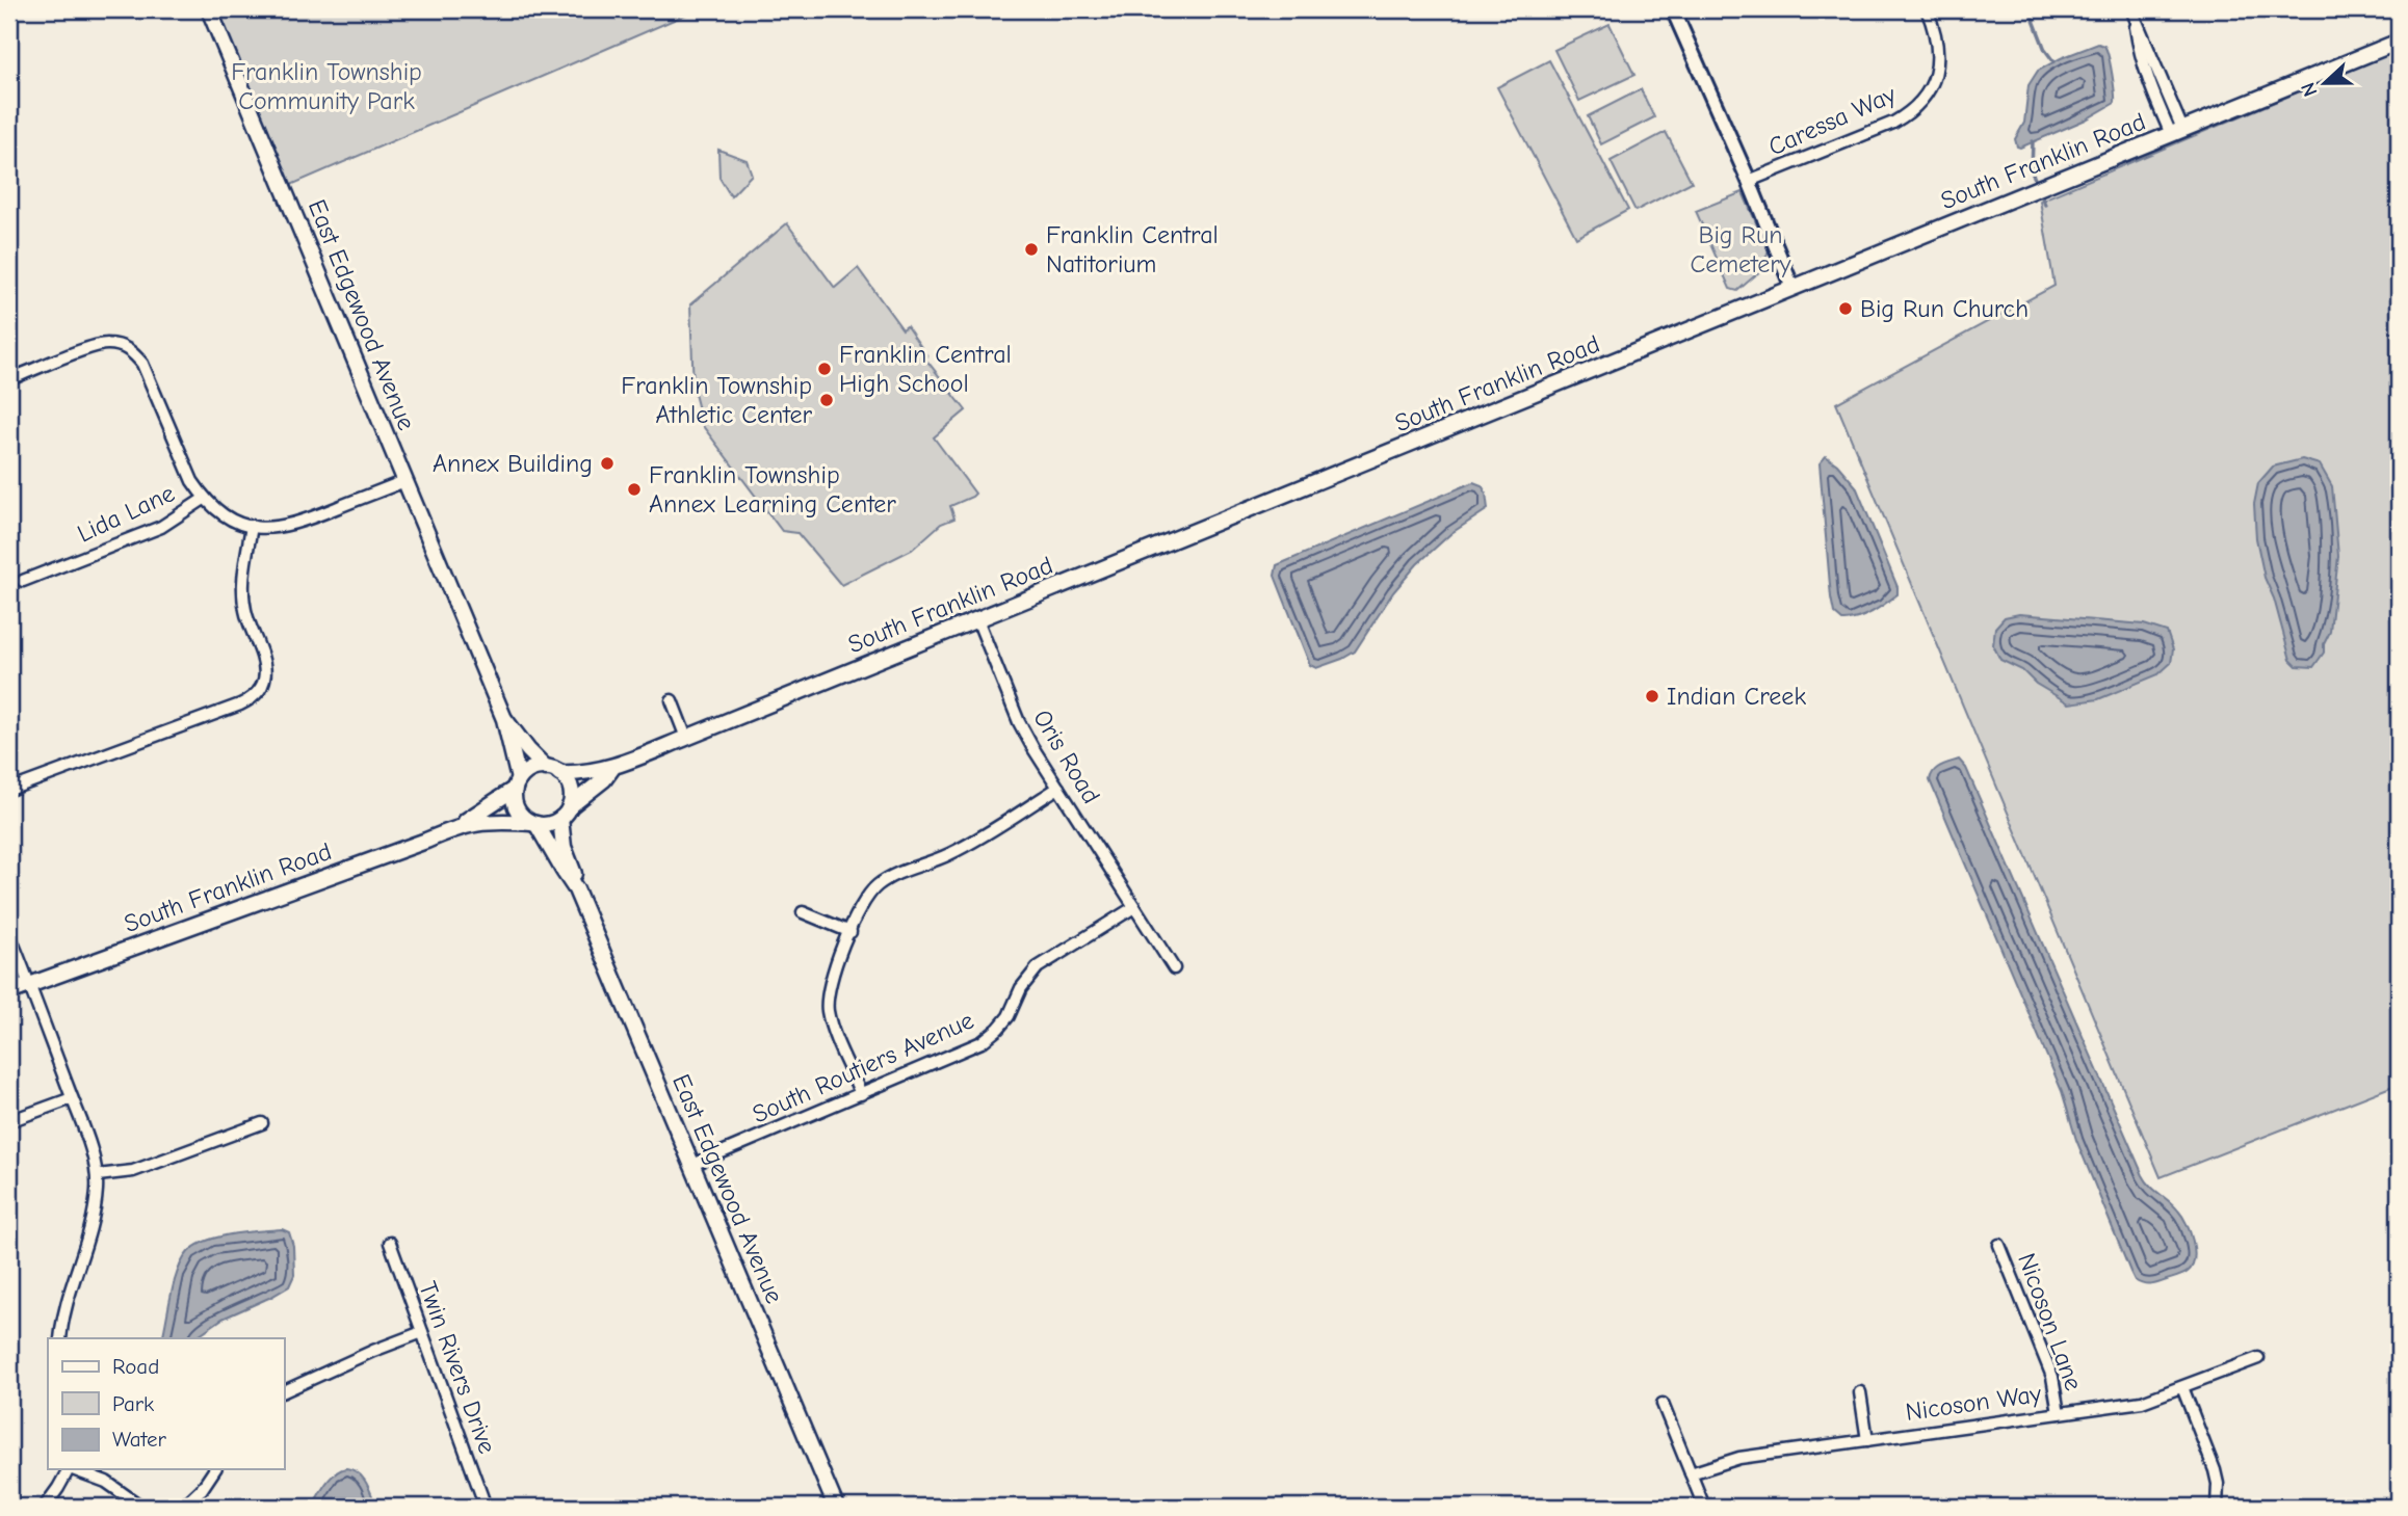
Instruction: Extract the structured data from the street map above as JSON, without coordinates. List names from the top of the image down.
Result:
{
  "streets": {
    "main road": ["South Franklin Road", "East Edgewood Avenue"],
    "street": [
      "Caressa Way",
      "Lida Lane",
      "Oris Road",
      "South Routiers Avenue",
      "Nicoson Lane",
      "Twin Rivers Drive",
      "Nicoson Way"
    ]
  },
  "crossings": [
    ["South Franklin Road", "Oris Road"],
    ["East Edgewood Avenue", "Lida Lane"],
    ["East Edgewood Avenue", "South Routiers Avenue"],
    ["Oris Road", "South Routiers Avenue"],
    ["Nicoson Lane", "Nicoson Way"]
  ],
  "parks": ["Franklin Township Community Park", "Big Run Cemetery"],
  "places": [
    "Franklin Central Natitorium",
    "Big Run Church",
    "Franklin Central High School",
    "Franklin Township Athletic Center",
    "Annex Building",
    "Franklin Township Annex Learning Center",
    "Indian Creek"
  ],
  "legend": ["Road", "Park", "Water"],
  "north": "left"
}
